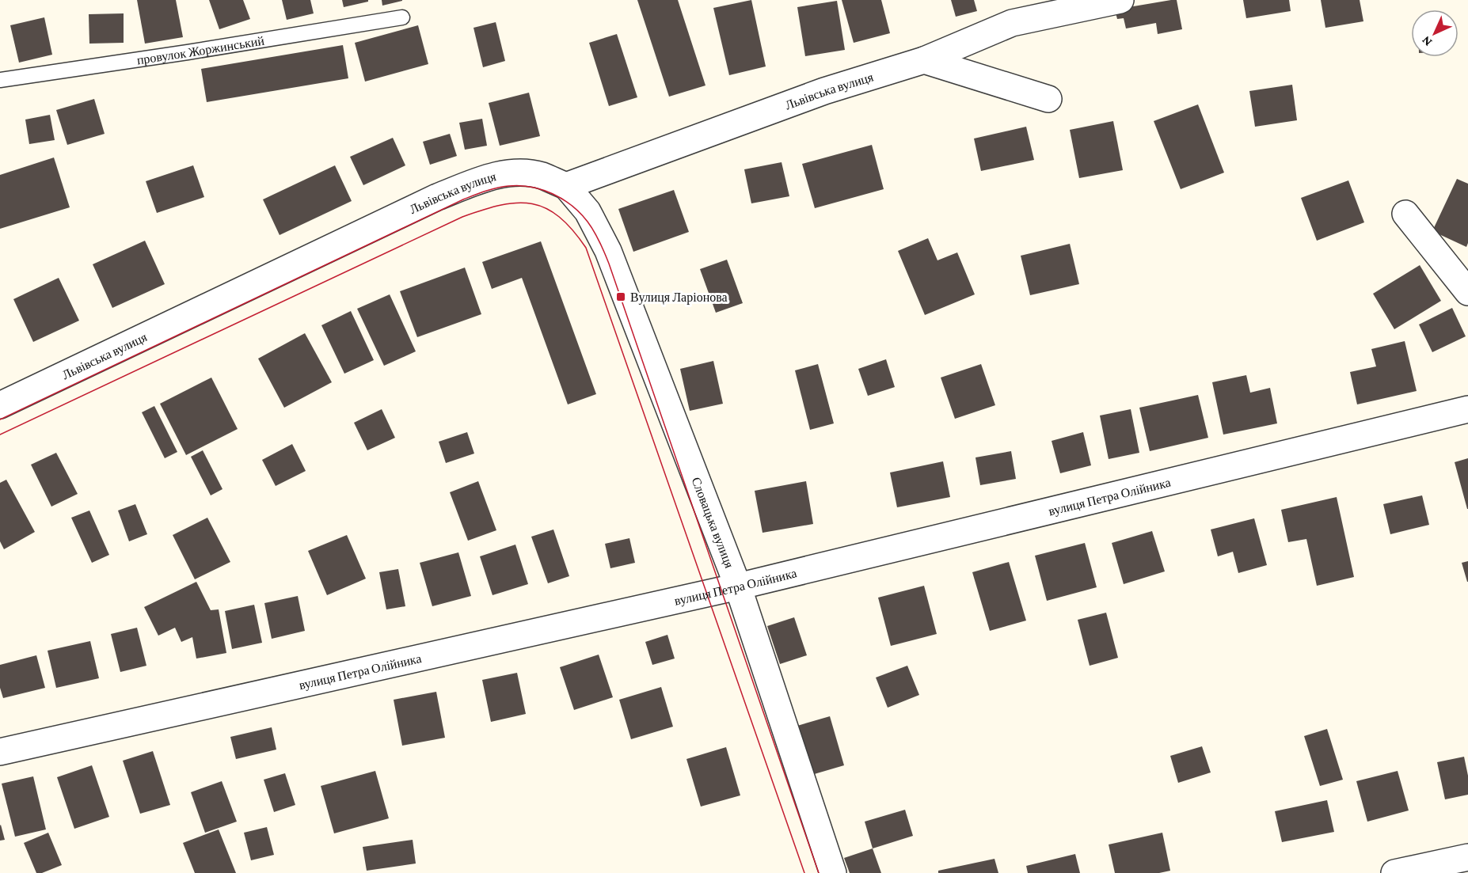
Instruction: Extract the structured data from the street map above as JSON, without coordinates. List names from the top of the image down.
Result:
{
  "streets": {
    "street": ["Львівська вулиця", "вулиця Петра Олійника", "Словацька вулиця"],
    "lane": ["провулок Жоржинський"]
  },
  "crossings": [
    ["Львівська вулиця", "Словацька вулиця"],
    ["вулиця Петра Олійника", "Словацька вулиця"]
  ],
  "places": {
    "transit": ["Вулиця Ларіонова"]
  },
  "north": "bottom left"
}
